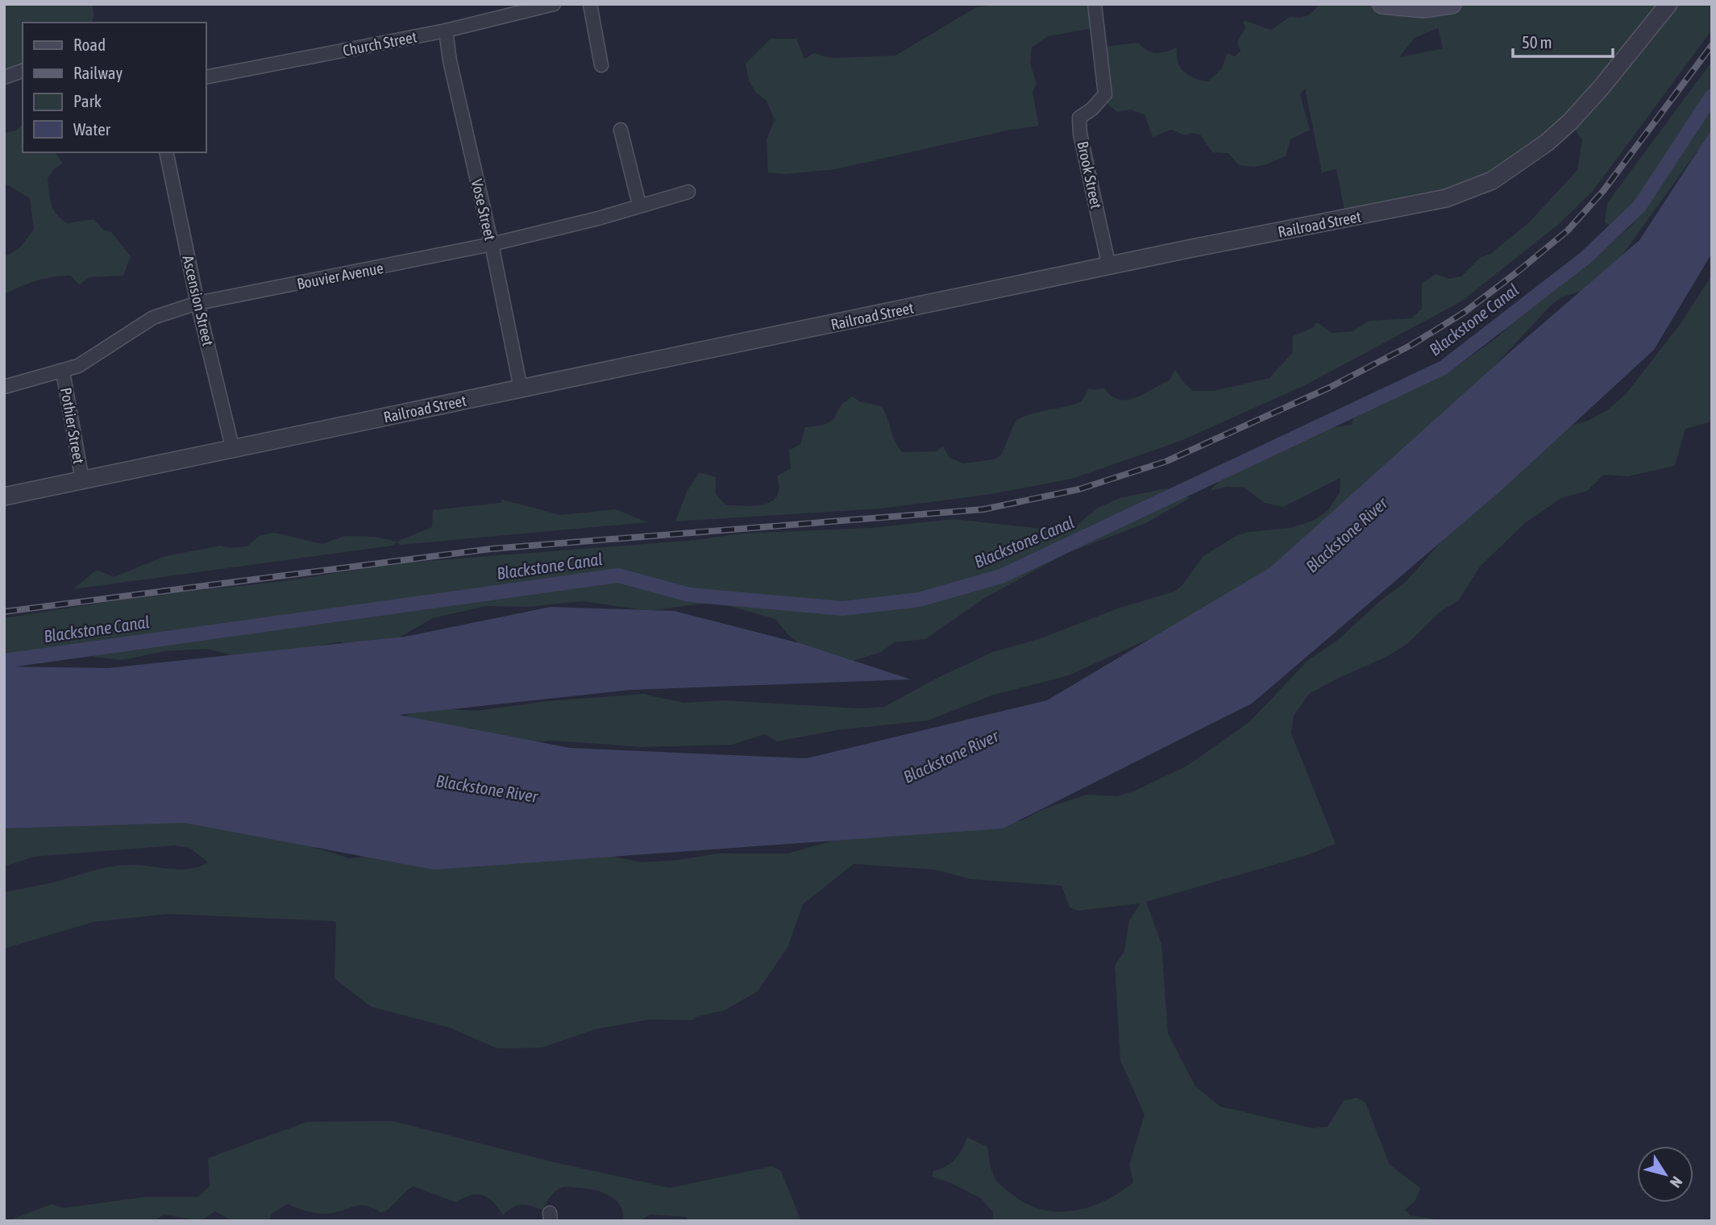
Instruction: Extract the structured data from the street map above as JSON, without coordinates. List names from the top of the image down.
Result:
{
  "streets": {
    "street": [
      "Church Street",
      "Brook Street",
      "Vose Street",
      "Railroad Street",
      "Bouvier Avenue",
      "Ascension Street",
      "Pothier Street"
    ]
  },
  "crossings": [
    ["Church Street", "Vose Street"],
    ["Brook Street", "Railroad Street"],
    ["Vose Street", "Railroad Street"],
    ["Vose Street", "Bouvier Avenue"],
    ["Railroad Street", "Ascension Street"],
    ["Railroad Street", "Pothier Street"],
    ["Bouvier Avenue", "Ascension Street"],
    ["Bouvier Avenue", "Pothier Street"]
  ],
  "water": ["Blackstone Canal", "Blackstone River"],
  "legend": [
    "Road",
    "Railway",
    "Park",
    "Water"
  ],
  "scale_bar": "50 m",
  "north": "bottom right"
}
